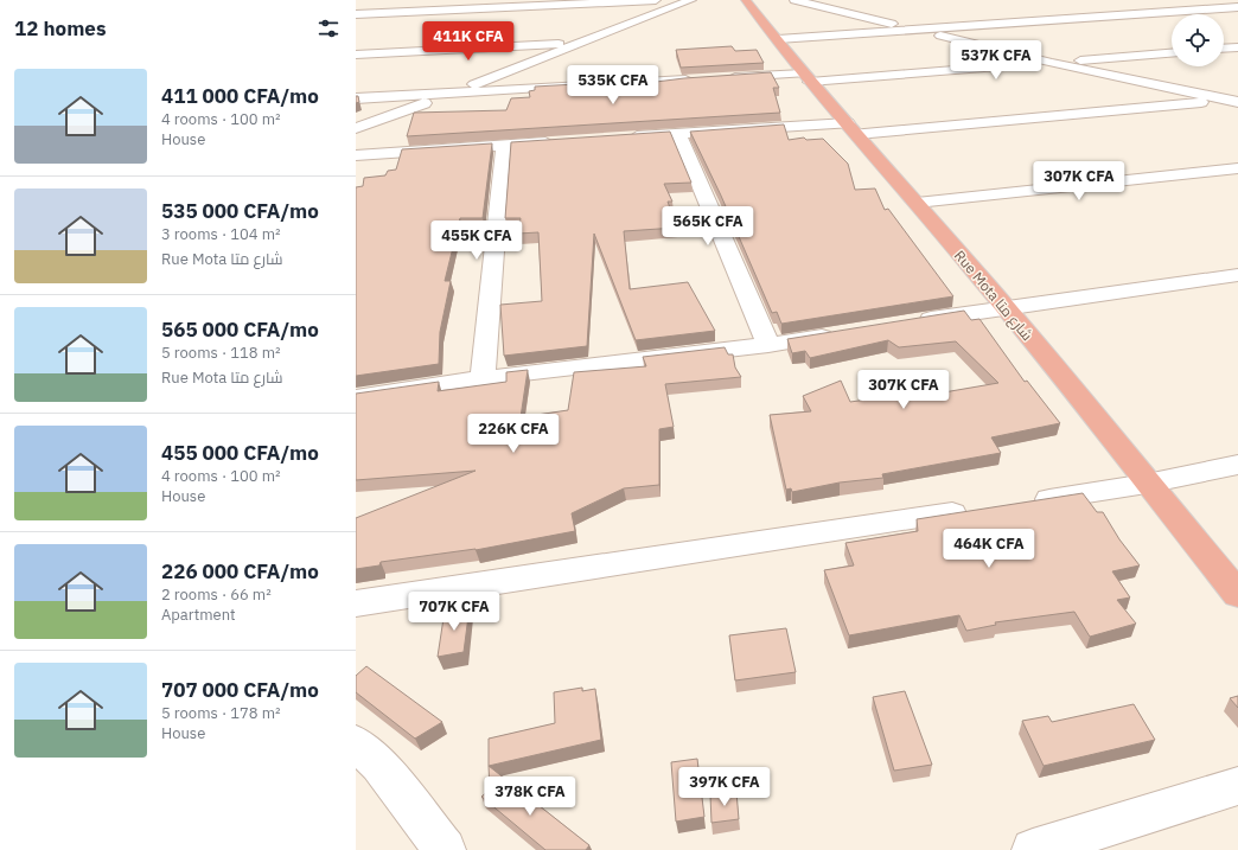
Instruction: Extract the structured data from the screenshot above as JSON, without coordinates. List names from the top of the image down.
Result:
{
  "streets": {
    "highway": ["Rue Mota شارع متا"]
  },
  "page": {
    "heading": "12 homes",
    "price": [
      "411K CFA",
      "537K CFA",
      "535K CFA",
      "307K CFA",
      "565K CFA",
      "455K CFA",
      "307K CFA",
      "226K CFA",
      "464K CFA",
      "707K CFA",
      "397K CFA",
      "378K CFA"
    ],
    "list": [
      {
        "name": "411 000 CFA/mo",
        "note": "4 rooms · 100 m² · House"
      },
      {
        "name": "535 000 CFA/mo",
        "note": "3 rooms · 104 m² · Rue Mota شارع متا"
      },
      {
        "name": "565 000 CFA/mo",
        "note": "5 rooms · 118 m² · Rue Mota شارع متا"
      },
      {
        "name": "455 000 CFA/mo",
        "note": "4 rooms · 100 m² · House"
      },
      {
        "name": "226 000 CFA/mo",
        "note": "2 rooms · 66 m² · Apartment"
      },
      {
        "name": "707 000 CFA/mo",
        "note": "5 rooms · 178 m² · House"
      }
    ]
  }
}
